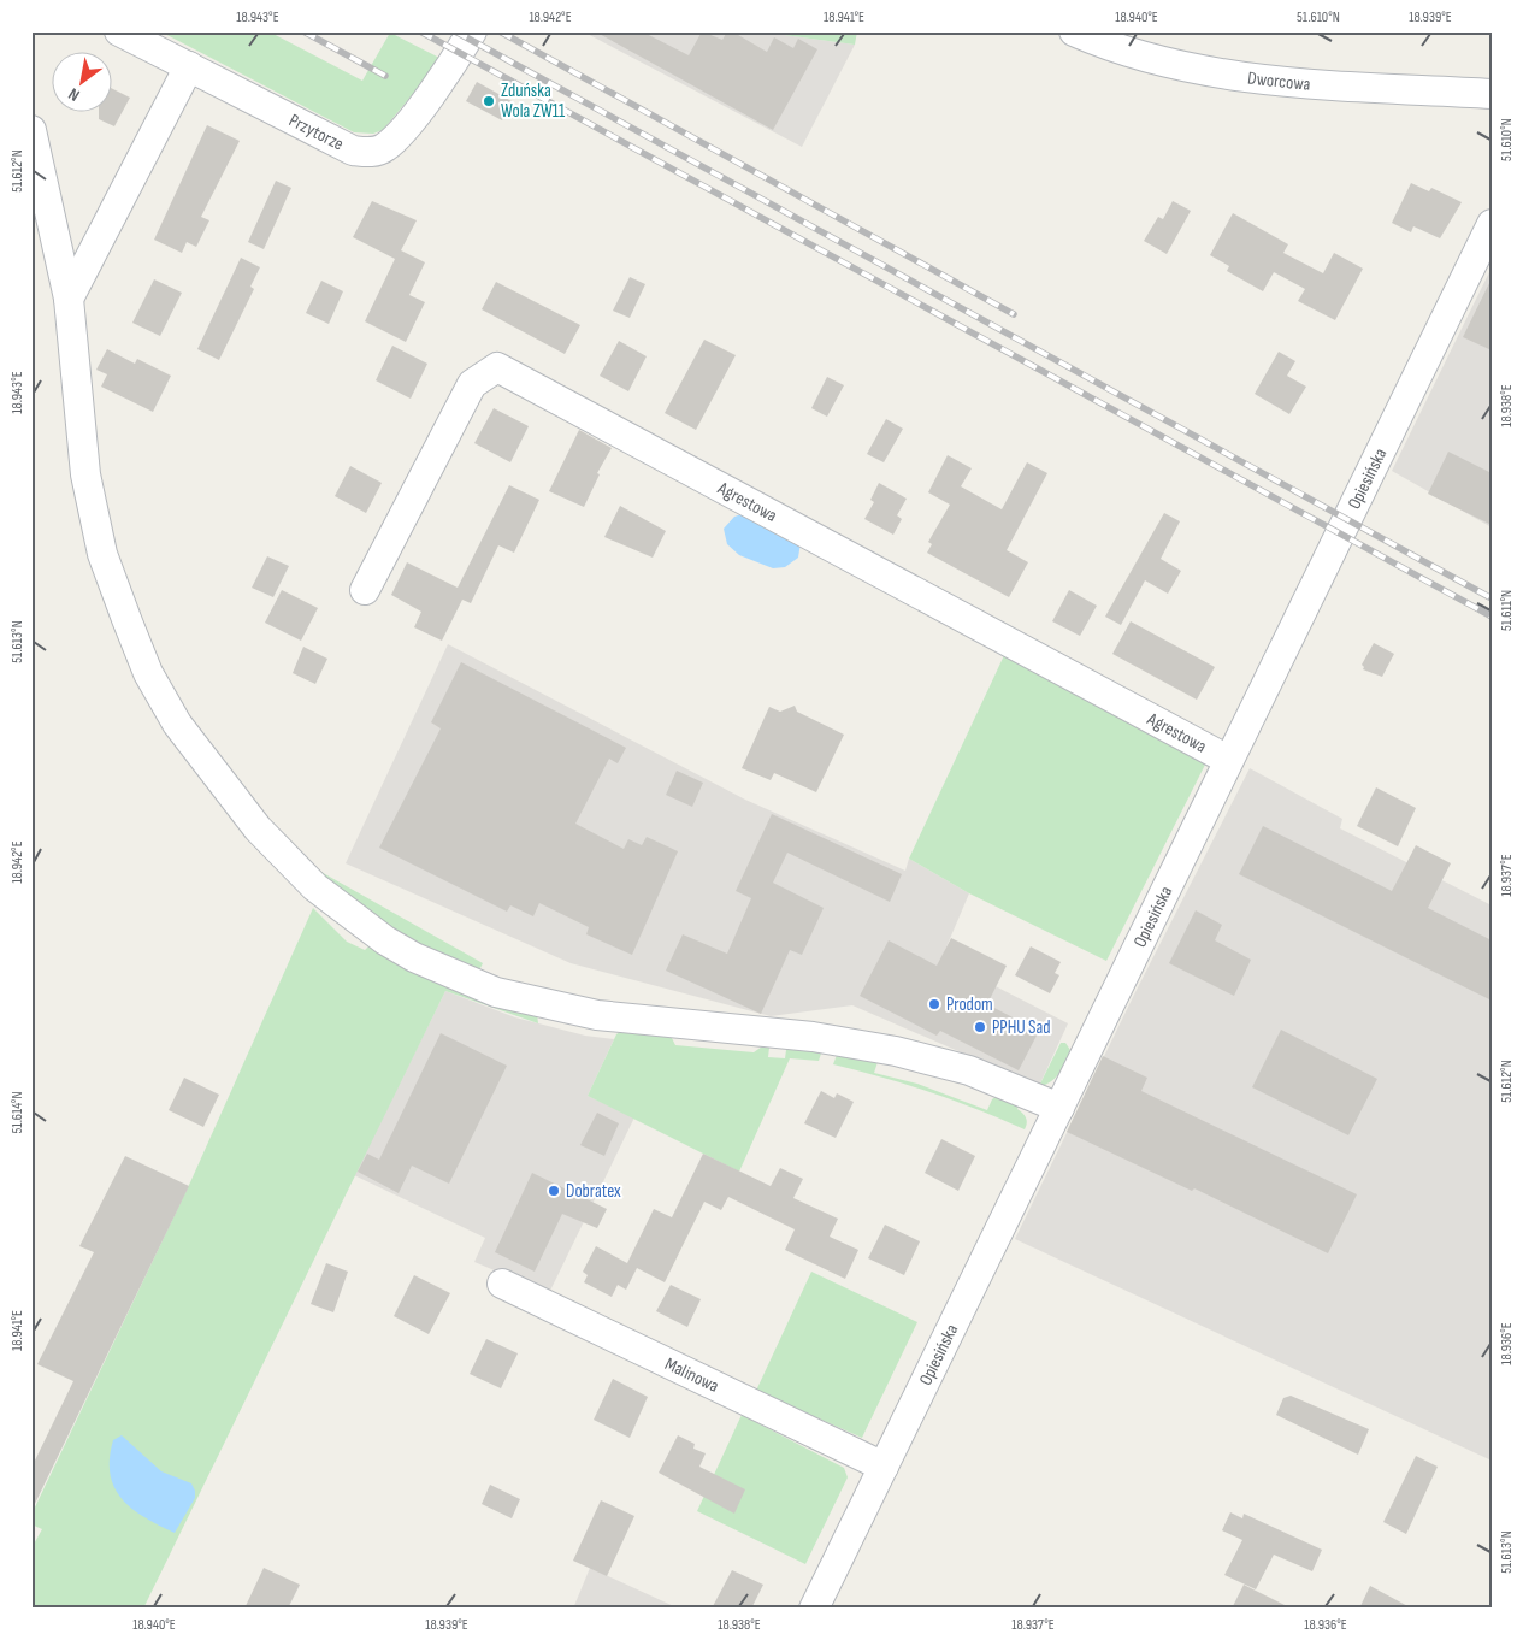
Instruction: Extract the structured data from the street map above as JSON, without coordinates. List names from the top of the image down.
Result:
{
  "streets": {
    "street": [
      "Dworcowa",
      "Przytorze",
      "Opiesińska",
      "Agrestowa",
      "Malinowa"
    ]
  },
  "crossings": [
    ["Opiesińska", "Agrestowa"],
    ["Opiesińska", "Malinowa"]
  ],
  "places": [
    "Zduńska Wola ZW11",
    "Prodom",
    "PPHU Sad",
    "Dobratex"
  ],
  "north": "bottom left",
  "coordinates": [
    "18.943°E",
    "18.942°E",
    "18.941°E",
    "18.940°E",
    "51.610°N",
    "18.939°E",
    "51.612°N",
    "18.938°E",
    "51.611°N",
    "51.613°N",
    "18.937°E",
    "51.614°N",
    "18.936°E"
  ]
}
